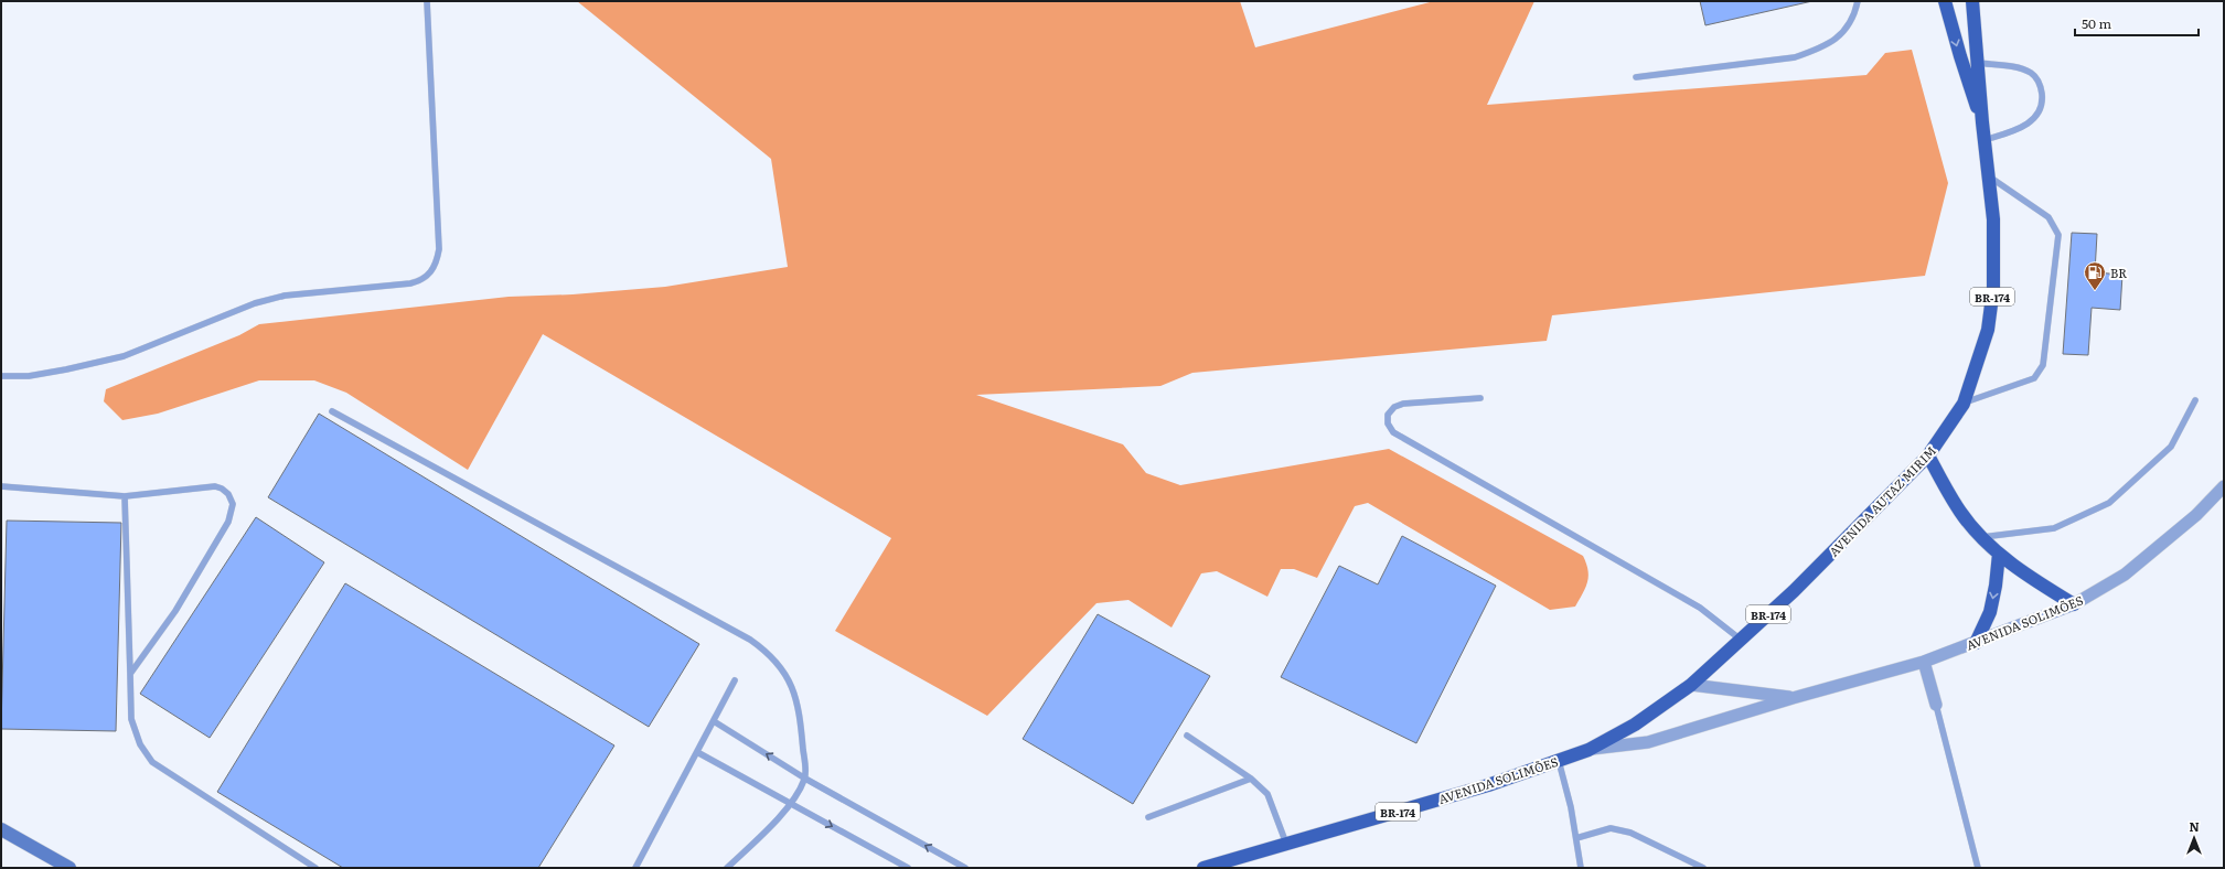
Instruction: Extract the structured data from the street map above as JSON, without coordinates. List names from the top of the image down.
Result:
{
  "streets": {
    "main road": ["BR-174", "AVENIDA AUTAZ MIRIM", "AVENIDA SOLIMÕES"]
  },
  "crossings": [
    ["AVENIDA AUTAZ MIRIM", "AVENIDA SOLIMÕES"]
  ],
  "places": {
    "fuel station": ["BR"]
  },
  "scale_bar": "50 m",
  "north": "top"
}
